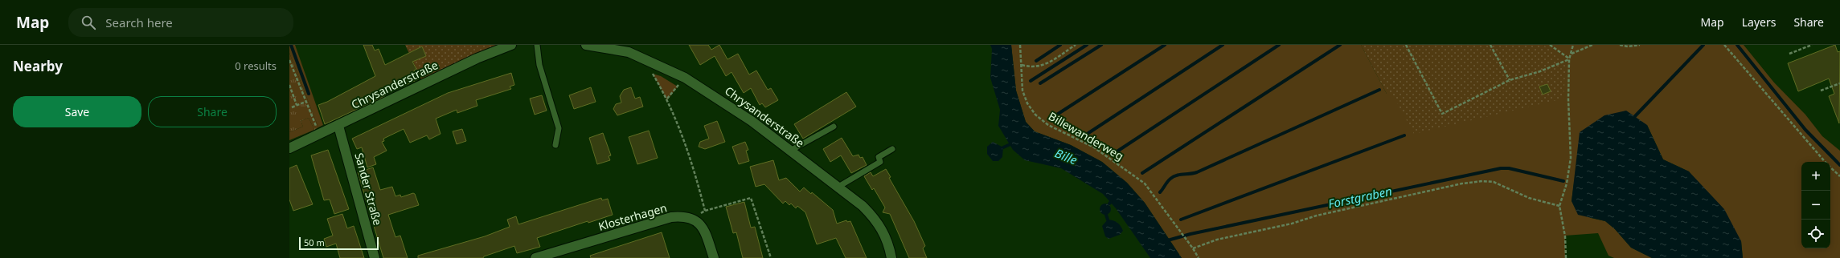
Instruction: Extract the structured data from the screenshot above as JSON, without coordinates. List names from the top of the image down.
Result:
{
  "streets": {
    "street": ["Chrysanderstraße", "Sander Straße", "Klosterhagen"],
    "path": ["Billewanderweg"]
  },
  "crossings": [
    ["Chrysanderstraße", "Sander Straße"]
  ],
  "water": ["Bille", "Forstgraben"],
  "scale_bar": "50 m",
  "page": {
    "header": "Map",
    "search": "Search here",
    "nav": ["Map", "Layers", "Share"],
    "heading": ["Nearby", "0 results"],
    "buttons": ["Save", "Share"],
    "map_buttons": ["+", "−"],
    "scale": "50 m"
  }
}
